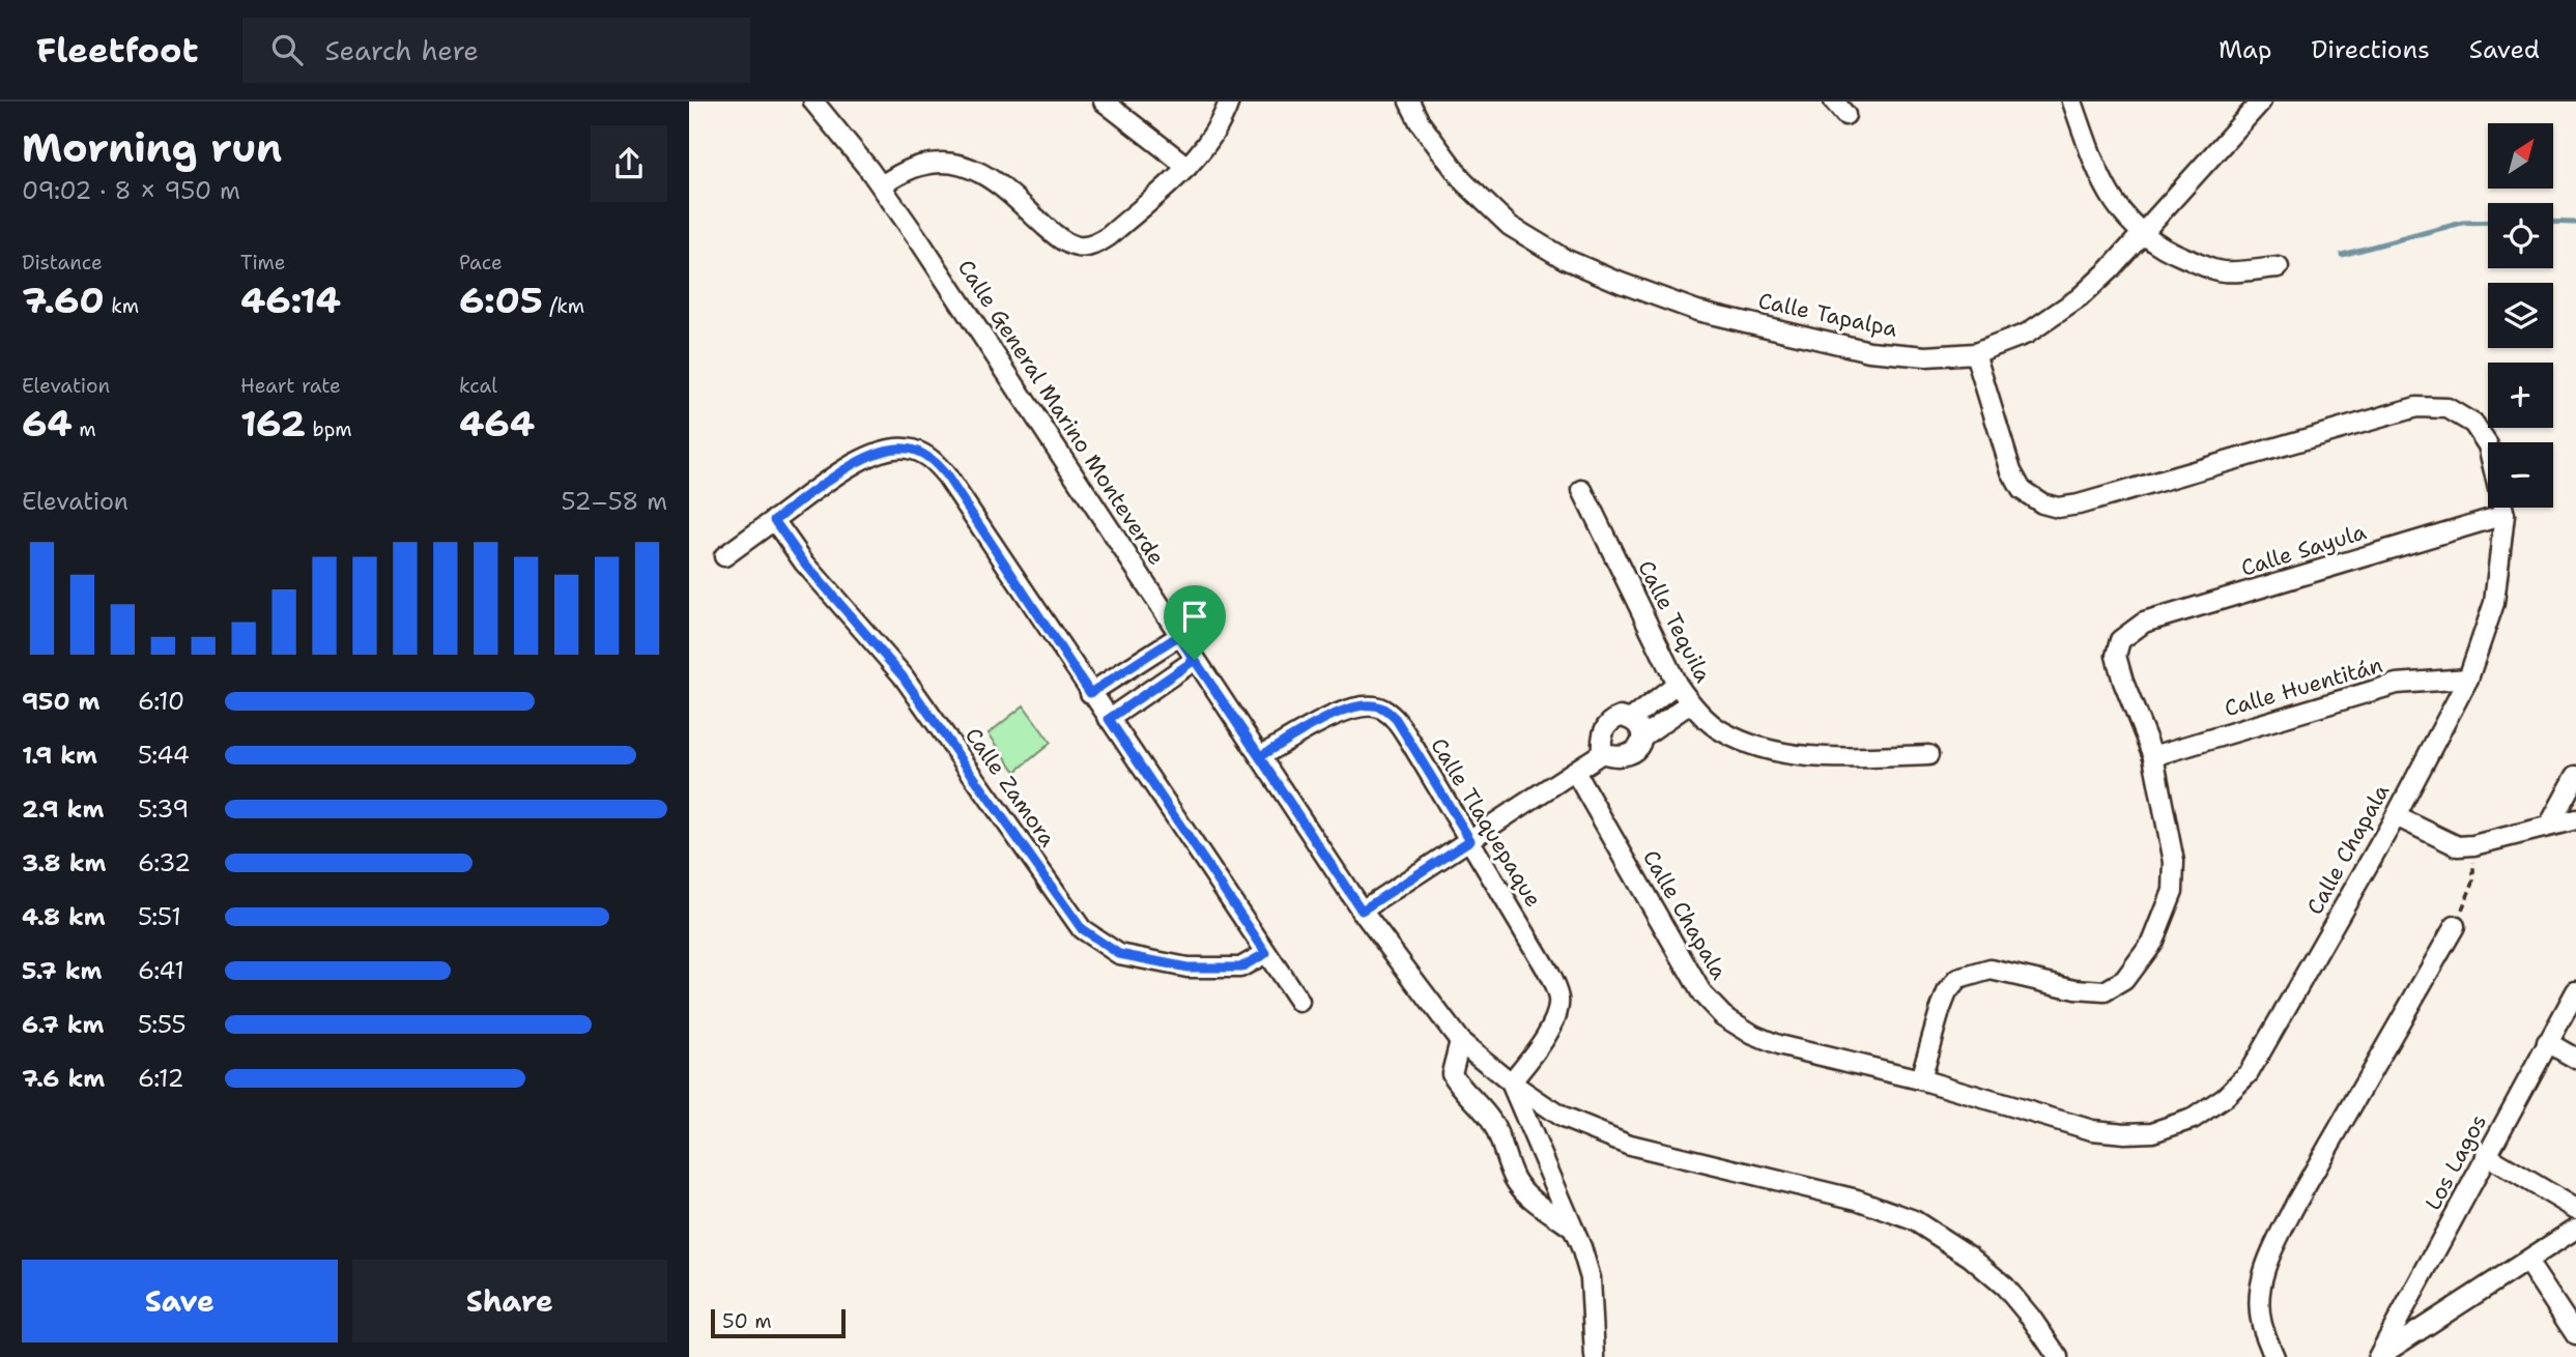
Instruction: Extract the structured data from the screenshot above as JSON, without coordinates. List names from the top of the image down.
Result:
{
  "streets": {
    "street": [
      "Calle Tapalpa",
      "Calle General Marino Monteverde",
      "Calle Sayula",
      "Calle Tequila",
      "Calle Huentitán",
      "Calle Zamora",
      "Calle Tlaquepaque",
      "Calle Chapala",
      "Los Lagos"
    ]
  },
  "crossings": [
    ["Calle Tapalpa", "Calle Chapala"],
    ["Calle General Marino Monteverde", "Calle Tlaquepaque"],
    ["Calle Sayula", "Calle Huentitán"],
    ["Calle Sayula", "Calle Chapala"],
    ["Calle Huentitán", "Calle Chapala"]
  ],
  "scale_bar": "50 m",
  "north": "top right",
  "page": {
    "header": "Fleetfoot",
    "search": "Search here",
    "nav": ["Map", "Directions", "Saved"],
    "heading": ["Morning run", "09:02 · 8 × 950 m"],
    "map_buttons": ["+", "−"],
    "stats": [
      ["Distance", "7.60 km"],
      ["Time", "46:14"],
      ["Pace", "6:05 /km"],
      ["Elevation", "64 m"],
      ["Heart rate", "162 bpm"],
      ["kcal", "464"]
    ],
    "chart": ["Elevation", "52–58 m"],
    "list": [
      {
        "name": "950 m",
        "note": "6:10"
      },
      {
        "name": "1.9 km",
        "note": "5:44"
      },
      {
        "name": "2.9 km",
        "note": "5:39"
      },
      {
        "name": "3.8 km",
        "note": "6:32"
      },
      {
        "name": "4.8 km",
        "note": "5:51"
      },
      {
        "name": "5.7 km",
        "note": "6:41"
      },
      {
        "name": "6.7 km",
        "note": "5:55"
      },
      {
        "name": "7.6 km",
        "note": "6:12"
      }
    ],
    "buttons": ["Save", "Share"],
    "scale": "50 m"
  }
}
